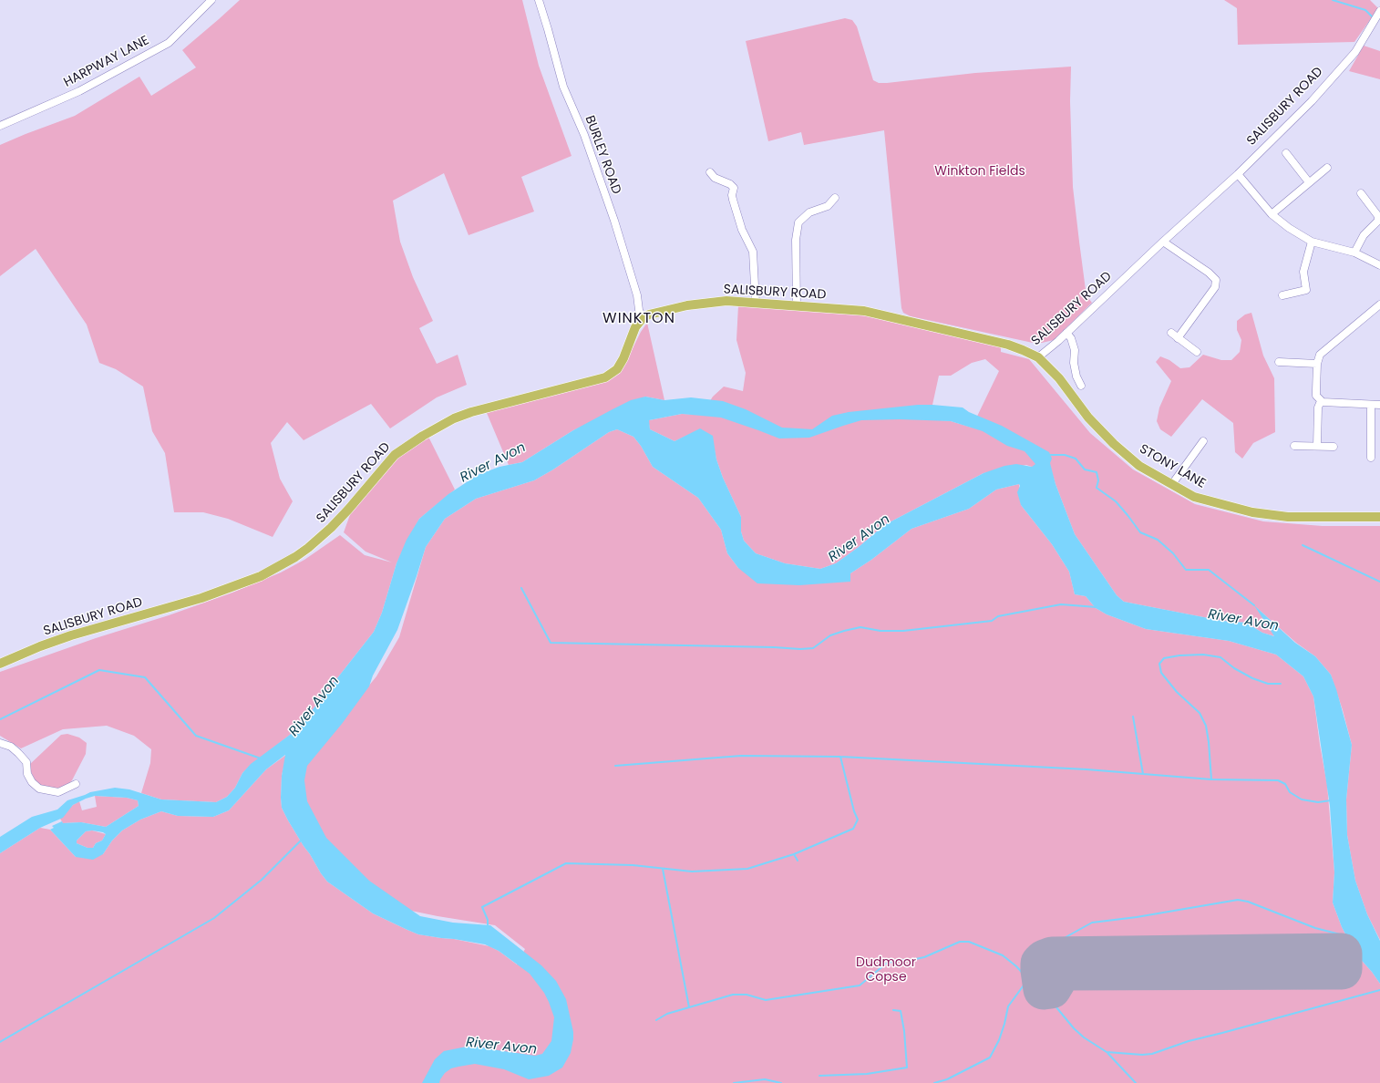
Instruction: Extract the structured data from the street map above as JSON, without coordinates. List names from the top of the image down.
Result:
{
  "streets": {
    "main road": ["SALISBURY ROAD", "STONY LANE"],
    "street": ["HARPWAY LANE", "BURLEY ROAD"]
  },
  "crossings": [
    ["SALISBURY ROAD", "BURLEY ROAD"],
    ["SALISBURY ROAD", "STONY LANE"]
  ],
  "districts": ["WINKTON"],
  "water": ["River Avon"],
  "parks": ["Winkton Fields", "Dudmoor Copse"]
}
